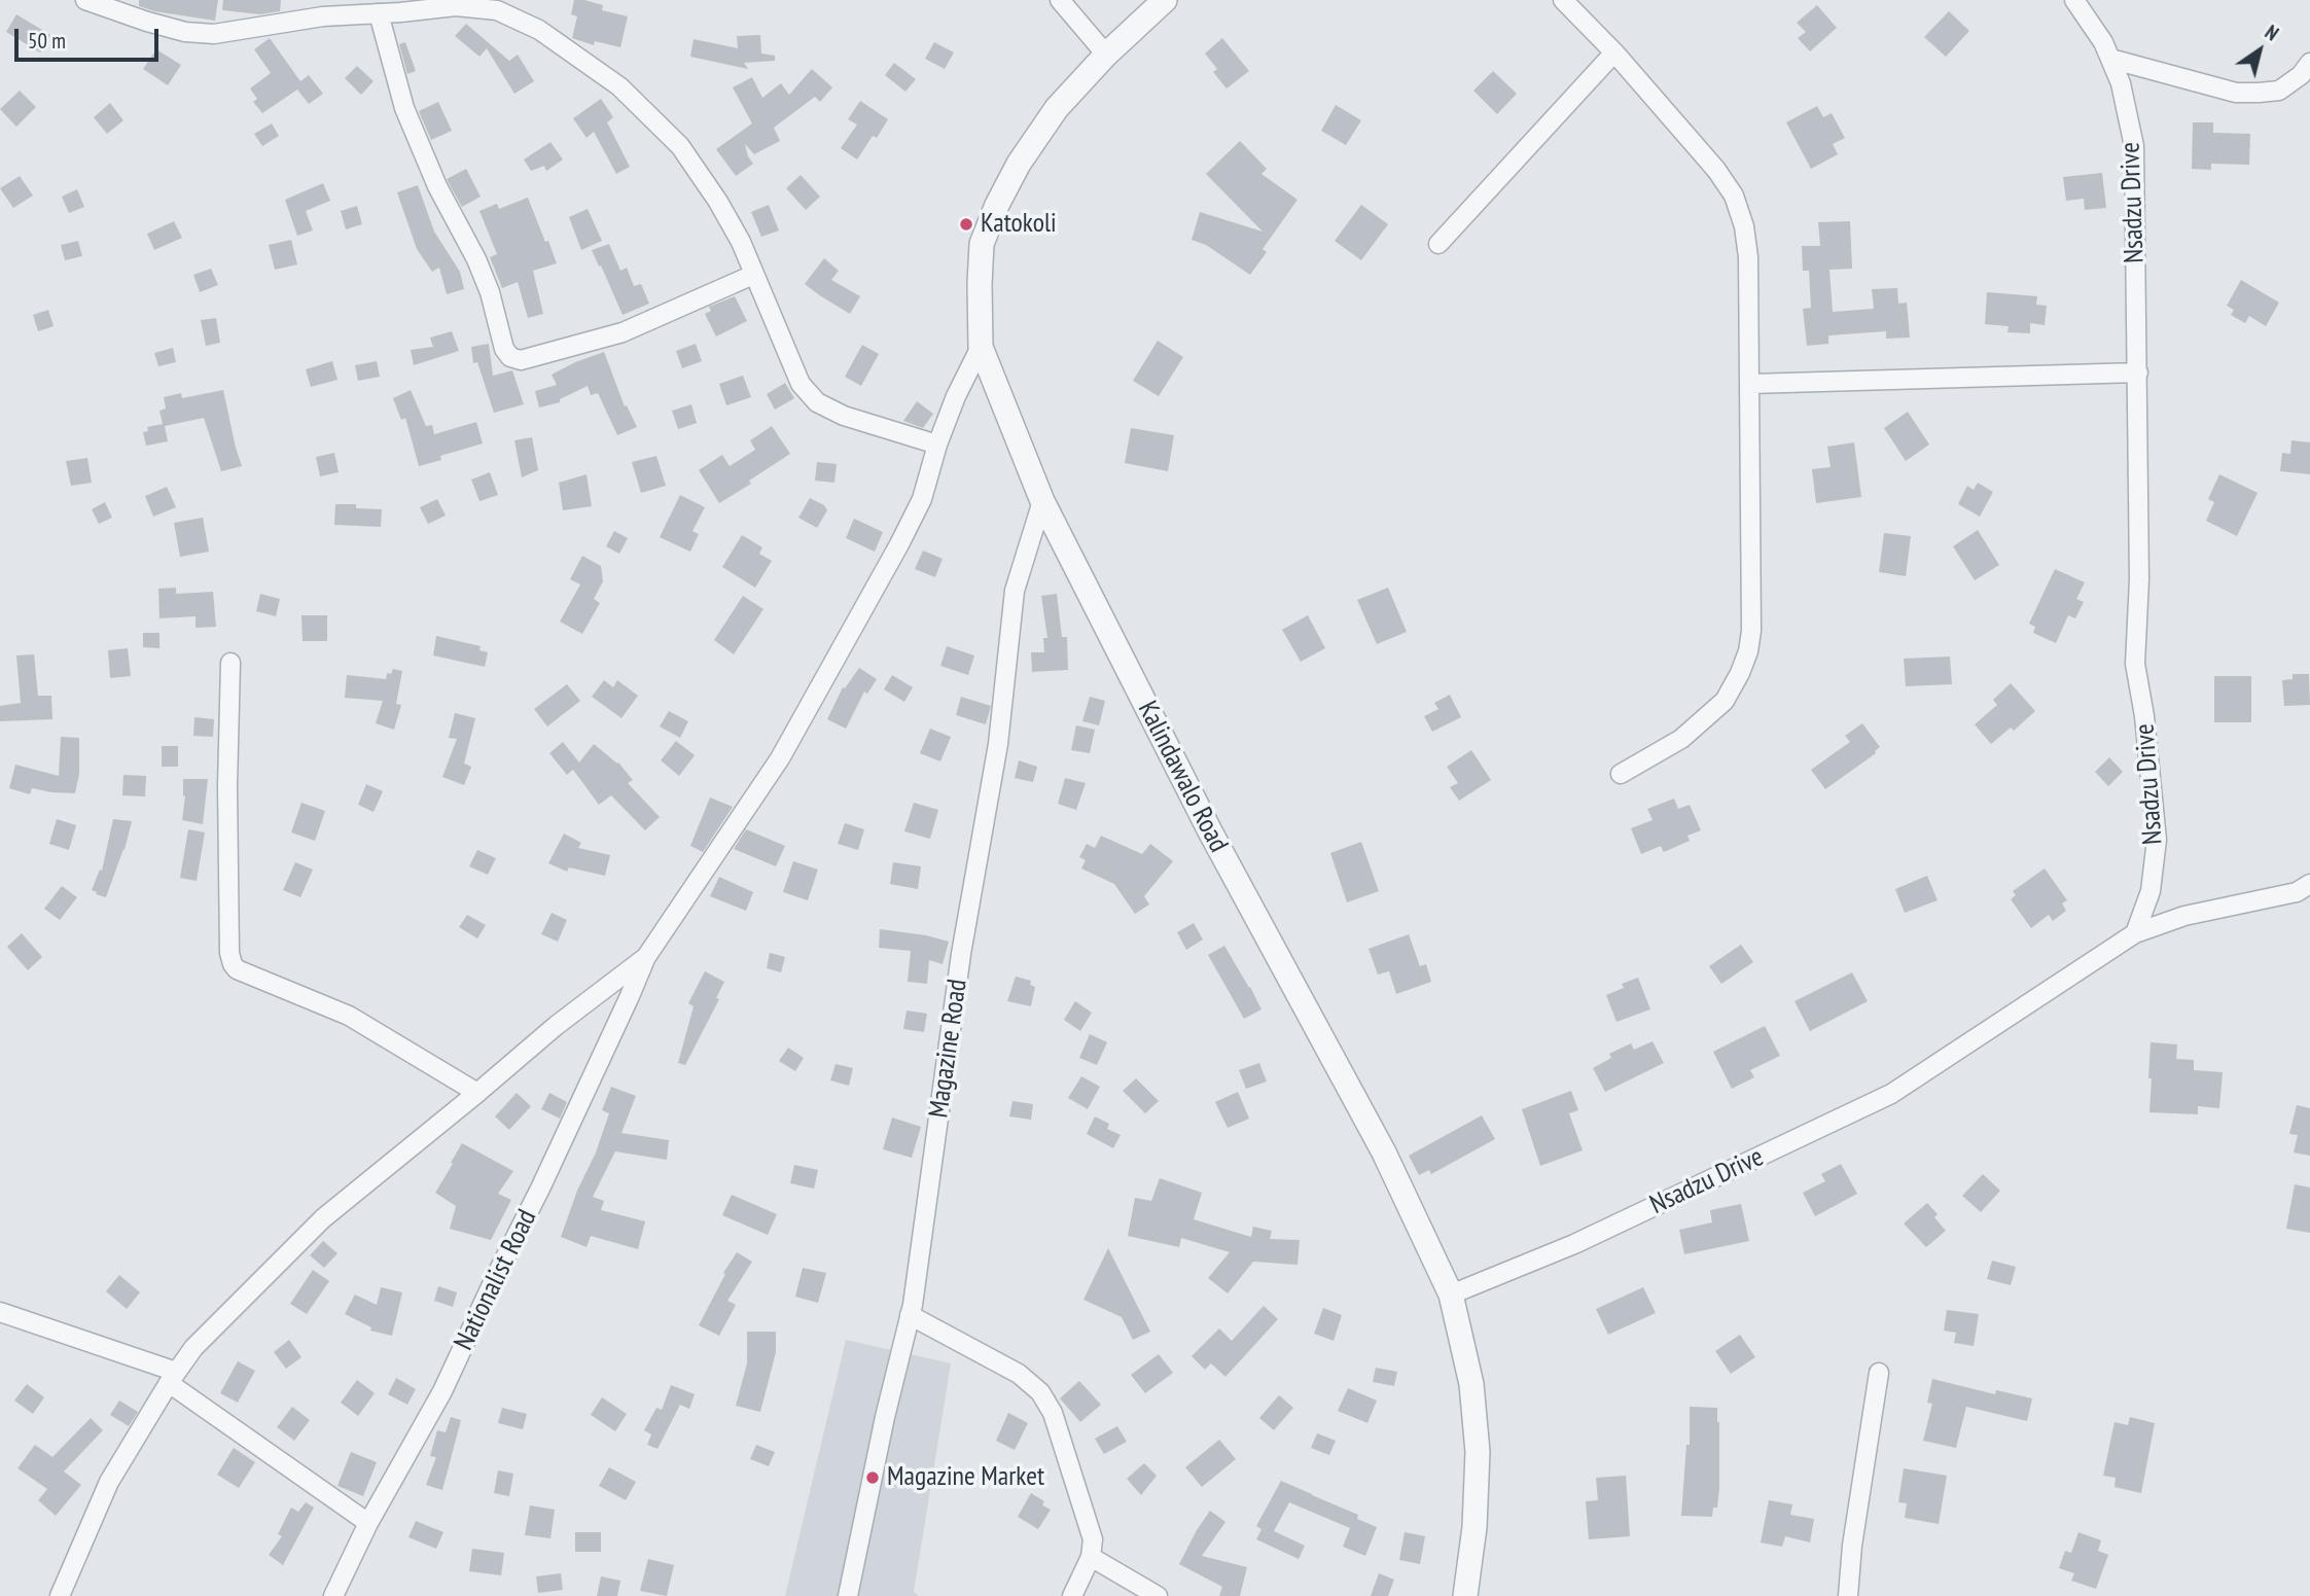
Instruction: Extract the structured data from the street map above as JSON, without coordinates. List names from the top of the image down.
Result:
{
  "streets": {
    "street": [
      "Nsadzu Drive",
      "Kalindawalo Road",
      "Magazine Road",
      "Nationalist Road"
    ]
  },
  "crossings": [
    ["Nsadzu Drive", "Kalindawalo Road"],
    ["Kalindawalo Road", "Magazine Road"]
  ],
  "places": ["Katokoli", "Magazine Market"],
  "scale_bar": "50 m",
  "north": "top right"
}
